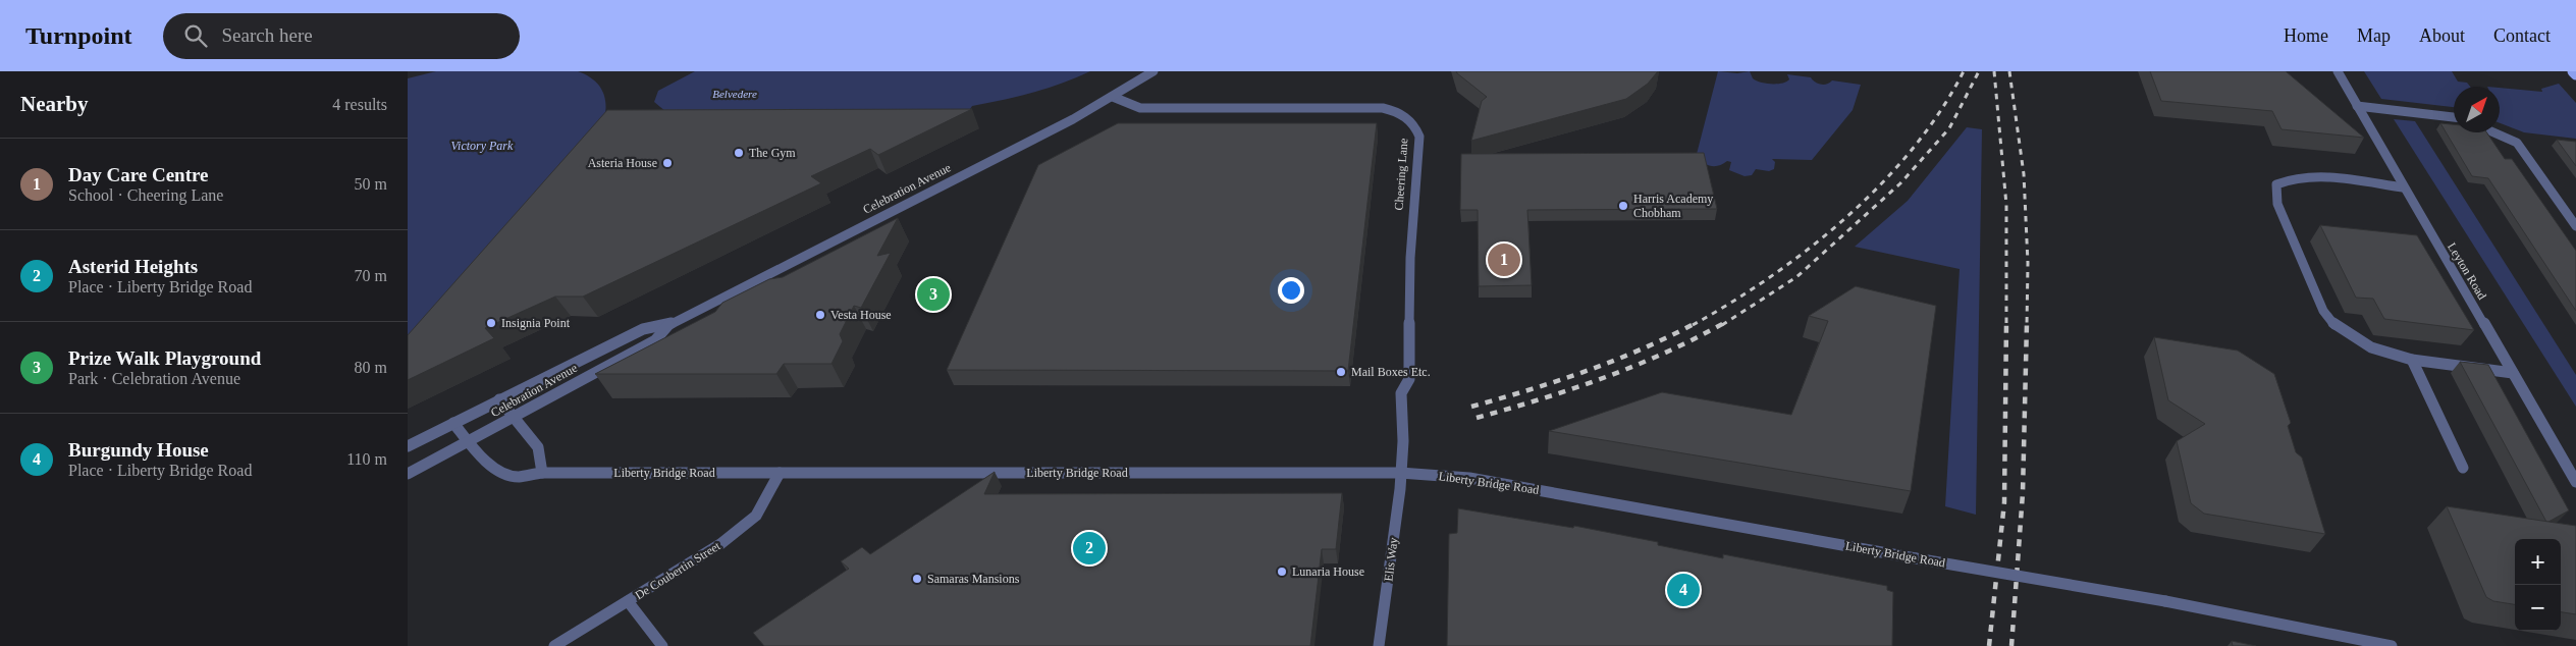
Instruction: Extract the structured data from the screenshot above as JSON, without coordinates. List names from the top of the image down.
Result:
{
  "streets": {
    "street": [
      "Cheering Lane",
      "Celebration Avenue",
      "Leyton Road",
      "Liberty Bridge Road",
      "Elis Way",
      "De Coubertin Street"
    ]
  },
  "crossings": [
    ["Cheering Lane", "Celebration Avenue"],
    ["Cheering Lane", "Liberty Bridge Road"],
    ["Cheering Lane", "Elis Way"],
    ["Celebration Avenue", "Liberty Bridge Road"],
    ["Liberty Bridge Road", "Elis Way"],
    ["Liberty Bridge Road", "De Coubertin Street"]
  ],
  "parks": ["Belvedere", "Victory Park"],
  "places": [
    "The Gym",
    "Asteria House",
    "Harris Academy Chobham",
    "Vesta House",
    "Insignia Point",
    "Mail Boxes Etc.",
    "Lunaria House",
    "Samaras Mansions"
  ],
  "north": "top right",
  "page": {
    "header": "Turnpoint",
    "search": "Search here",
    "nav": [
      "Home",
      "Map",
      "About",
      "Contact"
    ],
    "heading": ["Nearby", "4 results"],
    "list": [
      {
        "mark": "1",
        "name": "Day Care Centre",
        "note": "School · Cheering Lane",
        "value": "50 m"
      },
      {
        "mark": "2",
        "name": "Asterid Heights",
        "note": "Place · Liberty Bridge Road",
        "value": "70 m"
      },
      {
        "mark": "3",
        "name": "Prize Walk Playground",
        "note": "Park · Celebration Avenue",
        "value": "80 m"
      },
      {
        "mark": "4",
        "name": "Burgundy House",
        "note": "Place · Liberty Bridge Road",
        "value": "110 m"
      }
    ],
    "pins": [
      "1",
      "3",
      "2",
      "4"
    ],
    "map_buttons": ["+", "−"]
  }
}
